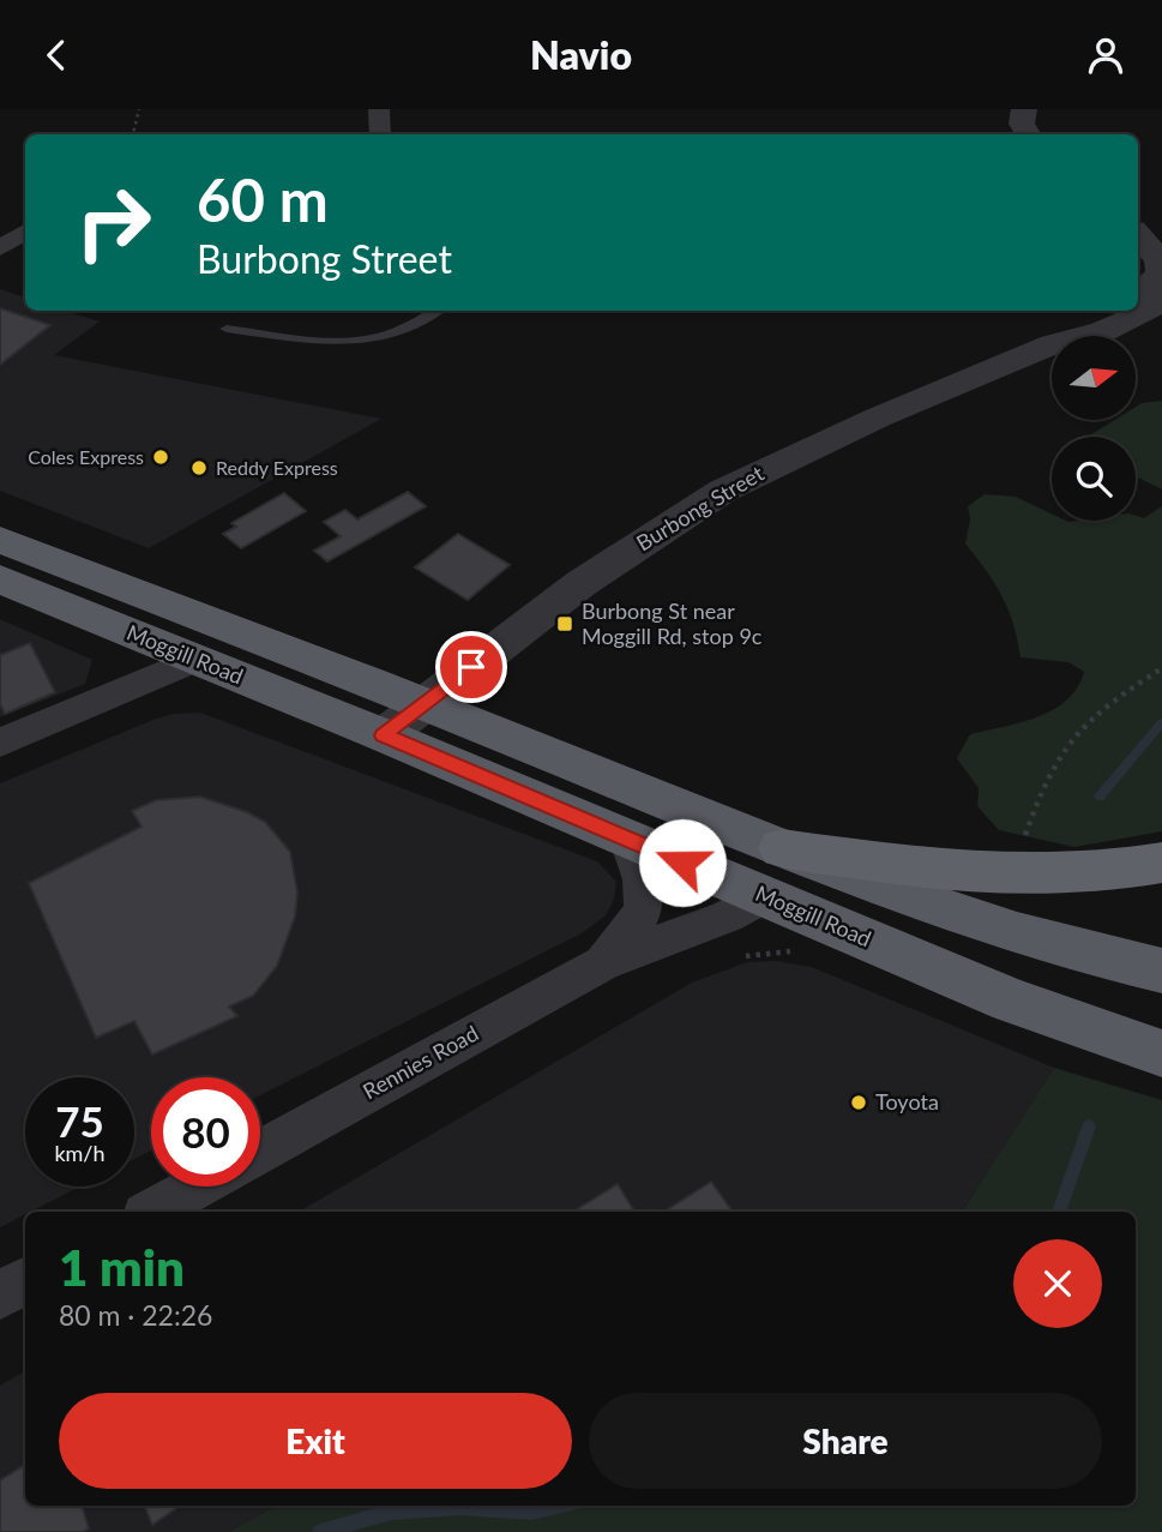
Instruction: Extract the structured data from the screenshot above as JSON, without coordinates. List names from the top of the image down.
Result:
{
  "streets": {
    "highway": ["Moggill Road"],
    "street": ["Burbong Street", "Rennies Road"]
  },
  "crossings": [
    ["Burbong Street", "Moggill Road"],
    ["Moggill Road", "Rennies Road"]
  ],
  "places": {
    "other": ["Coles Express", "Reddy Express", "Toyota"],
    "transit": ["Burbong St near Moggill Rd, stop 9c"]
  },
  "north": "right",
  "page": {
    "header": "Navio",
    "turn": ["60 m", "Burbong Street"],
    "speed": "75 km/h",
    "limit": "80",
    "heading": ["1 min", "80 m · 22:26"],
    "buttons": ["Exit", "Share"]
  }
}
